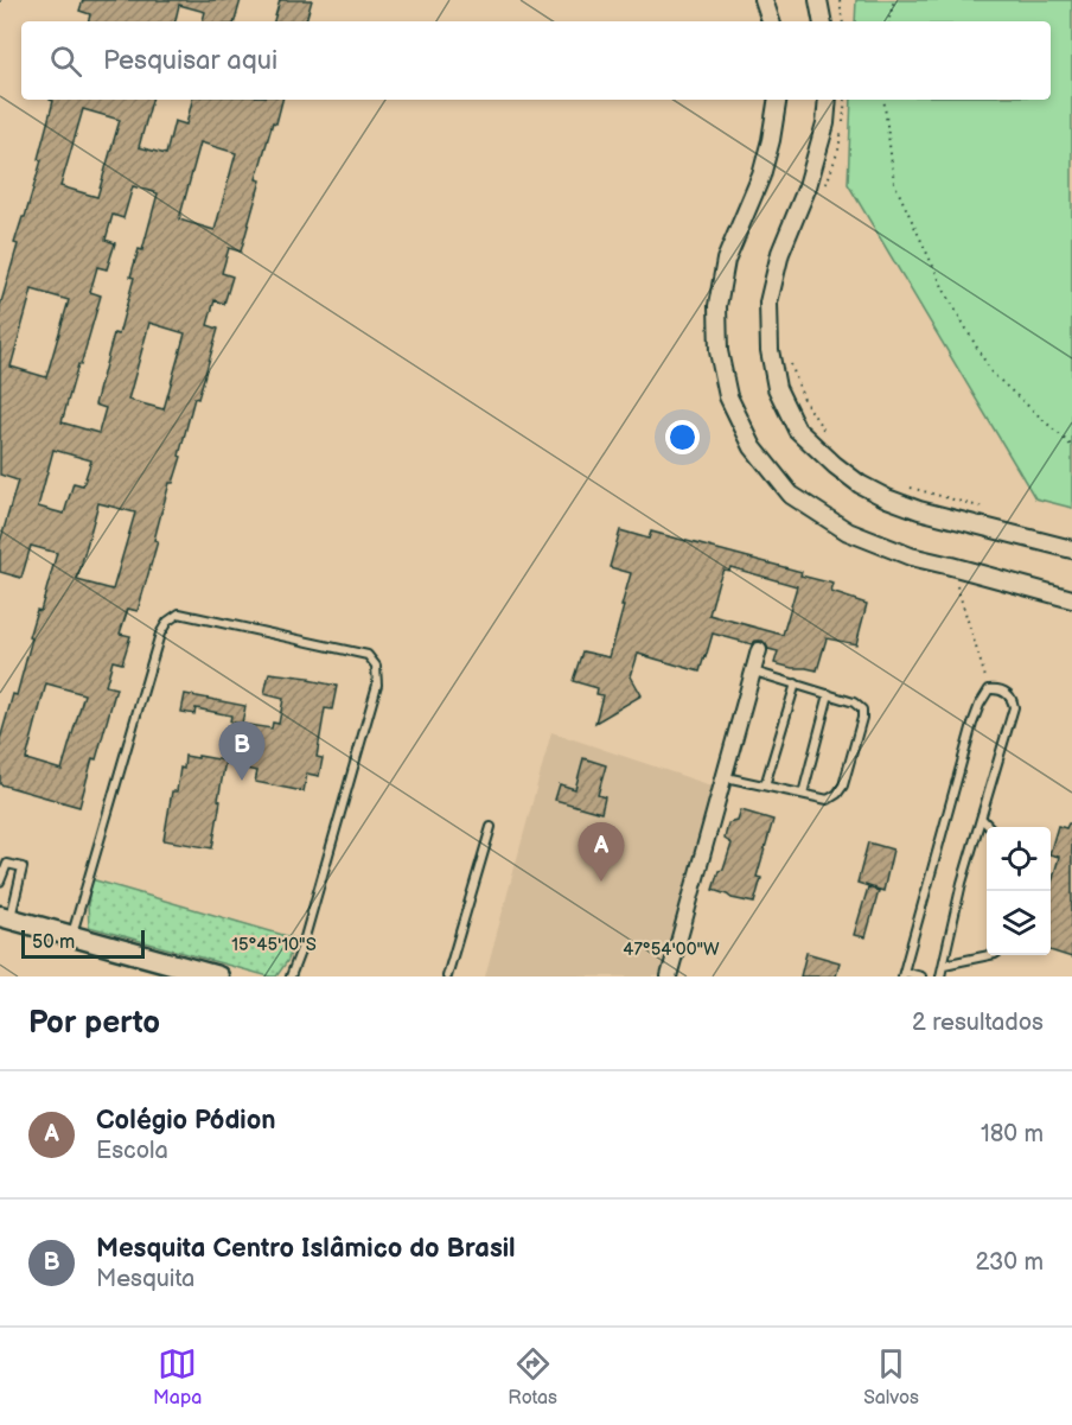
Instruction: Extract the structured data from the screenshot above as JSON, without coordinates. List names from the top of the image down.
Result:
{
  "scale_bar": "50 m",
  "page": {
    "search": "Pesquisar aqui",
    "pins": ["B", "A"],
    "scale": "50 m",
    "heading": ["Por perto", "2 resultados"],
    "list": [
      {
        "mark": "A",
        "name": "Colégio Pódion",
        "note": "Escola",
        "value": "180 m"
      },
      {
        "mark": "B",
        "name": "Mesquita Centro Islâmico do Brasil",
        "note": "Mesquita",
        "value": "230 m"
      }
    ],
    "nav": ["Mapa", "Rotas", "Salvos"]
  },
  "coordinates": ["15°45'10\"S", "47°54'00\"W"]
}
